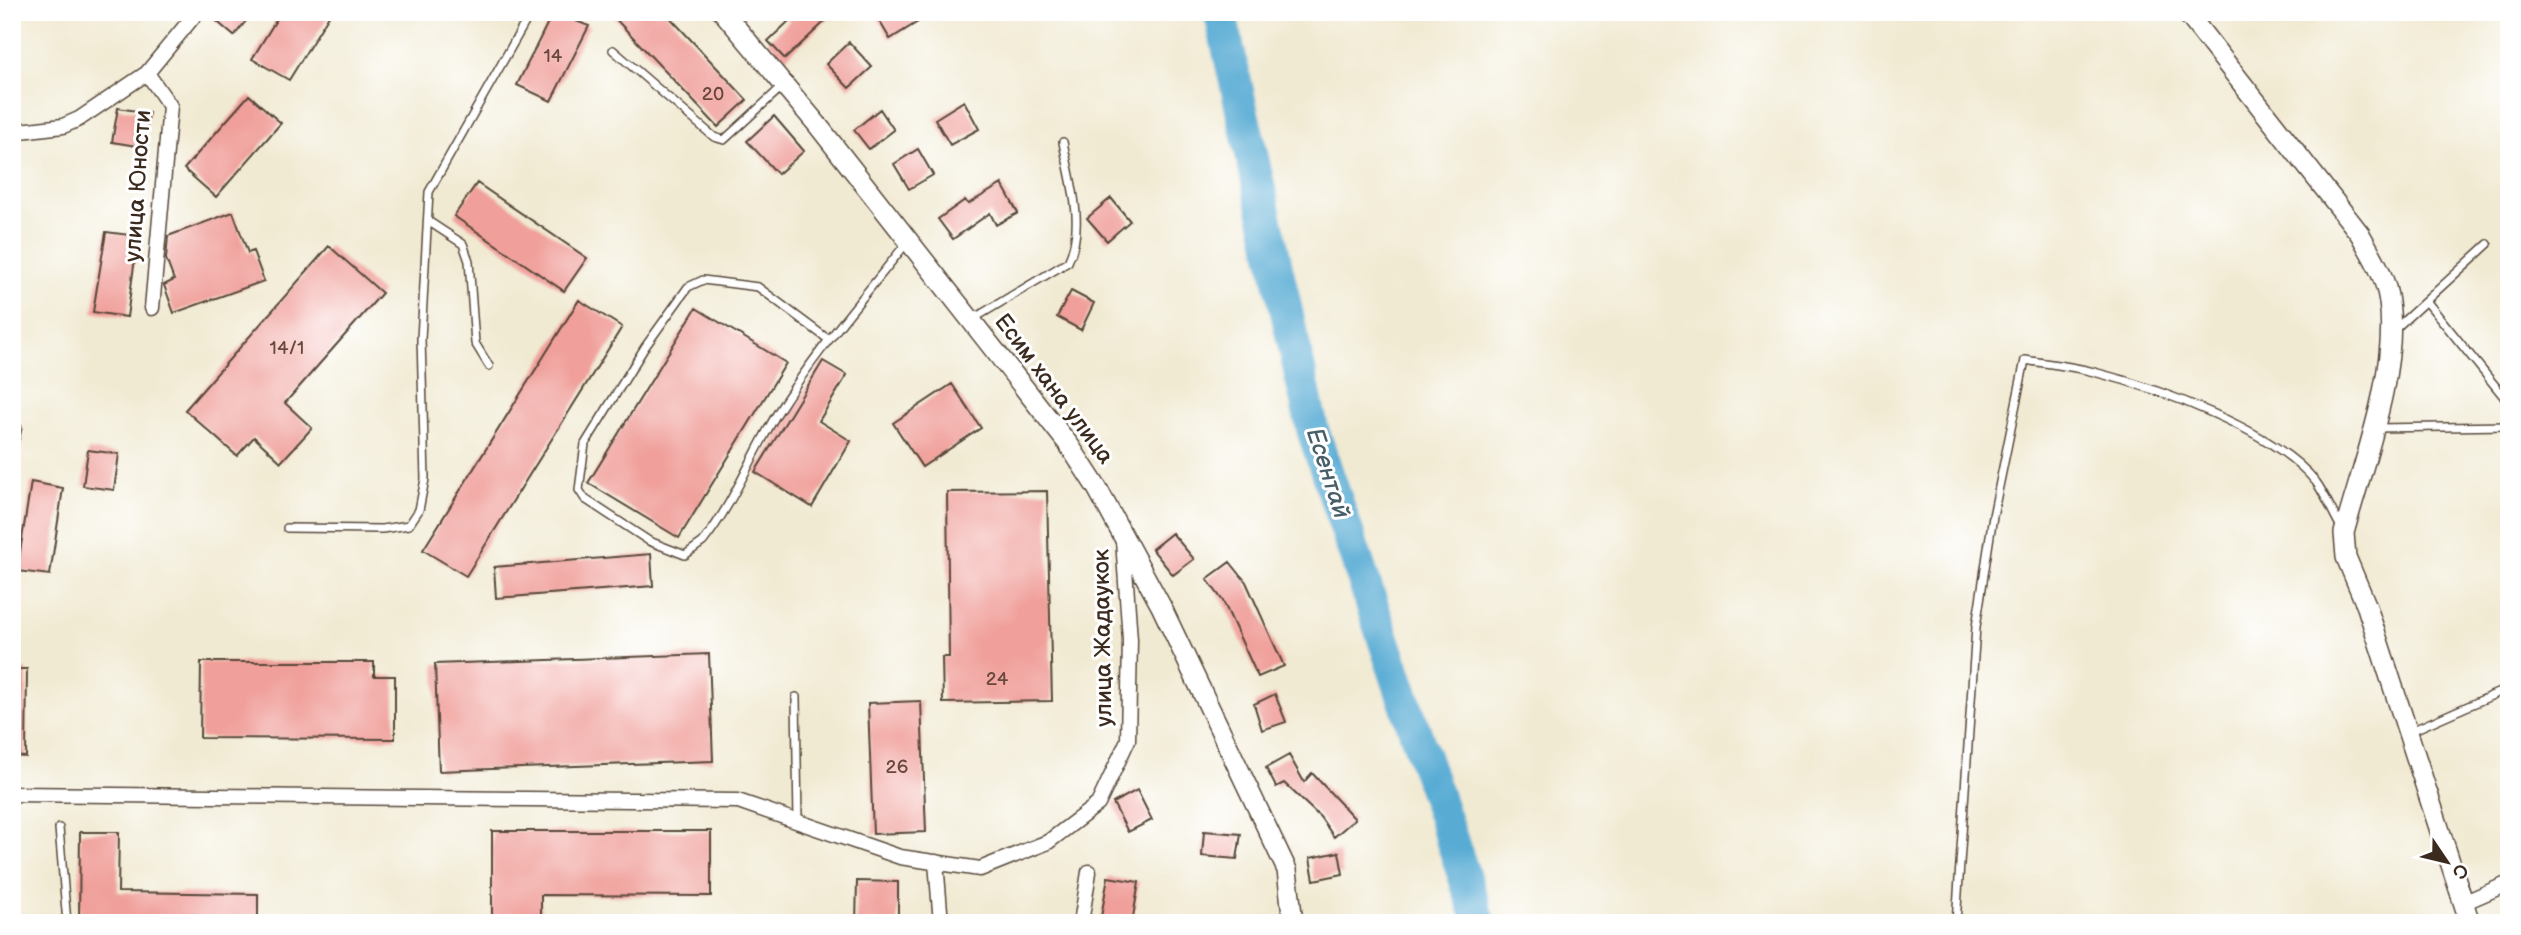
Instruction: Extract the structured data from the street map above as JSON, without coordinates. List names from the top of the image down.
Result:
{
  "streets": {
    "street": ["улица Юности", "Есим хана улица", "улица Жадаукок"]
  },
  "crossings": [
    ["Есим хана улица", "улица Жадаукок"]
  ],
  "water": ["Есентай"],
  "house_numbers": [
    "14",
    "20",
    "14/1",
    "24",
    "26"
  ],
  "north": "bottom right"
}
